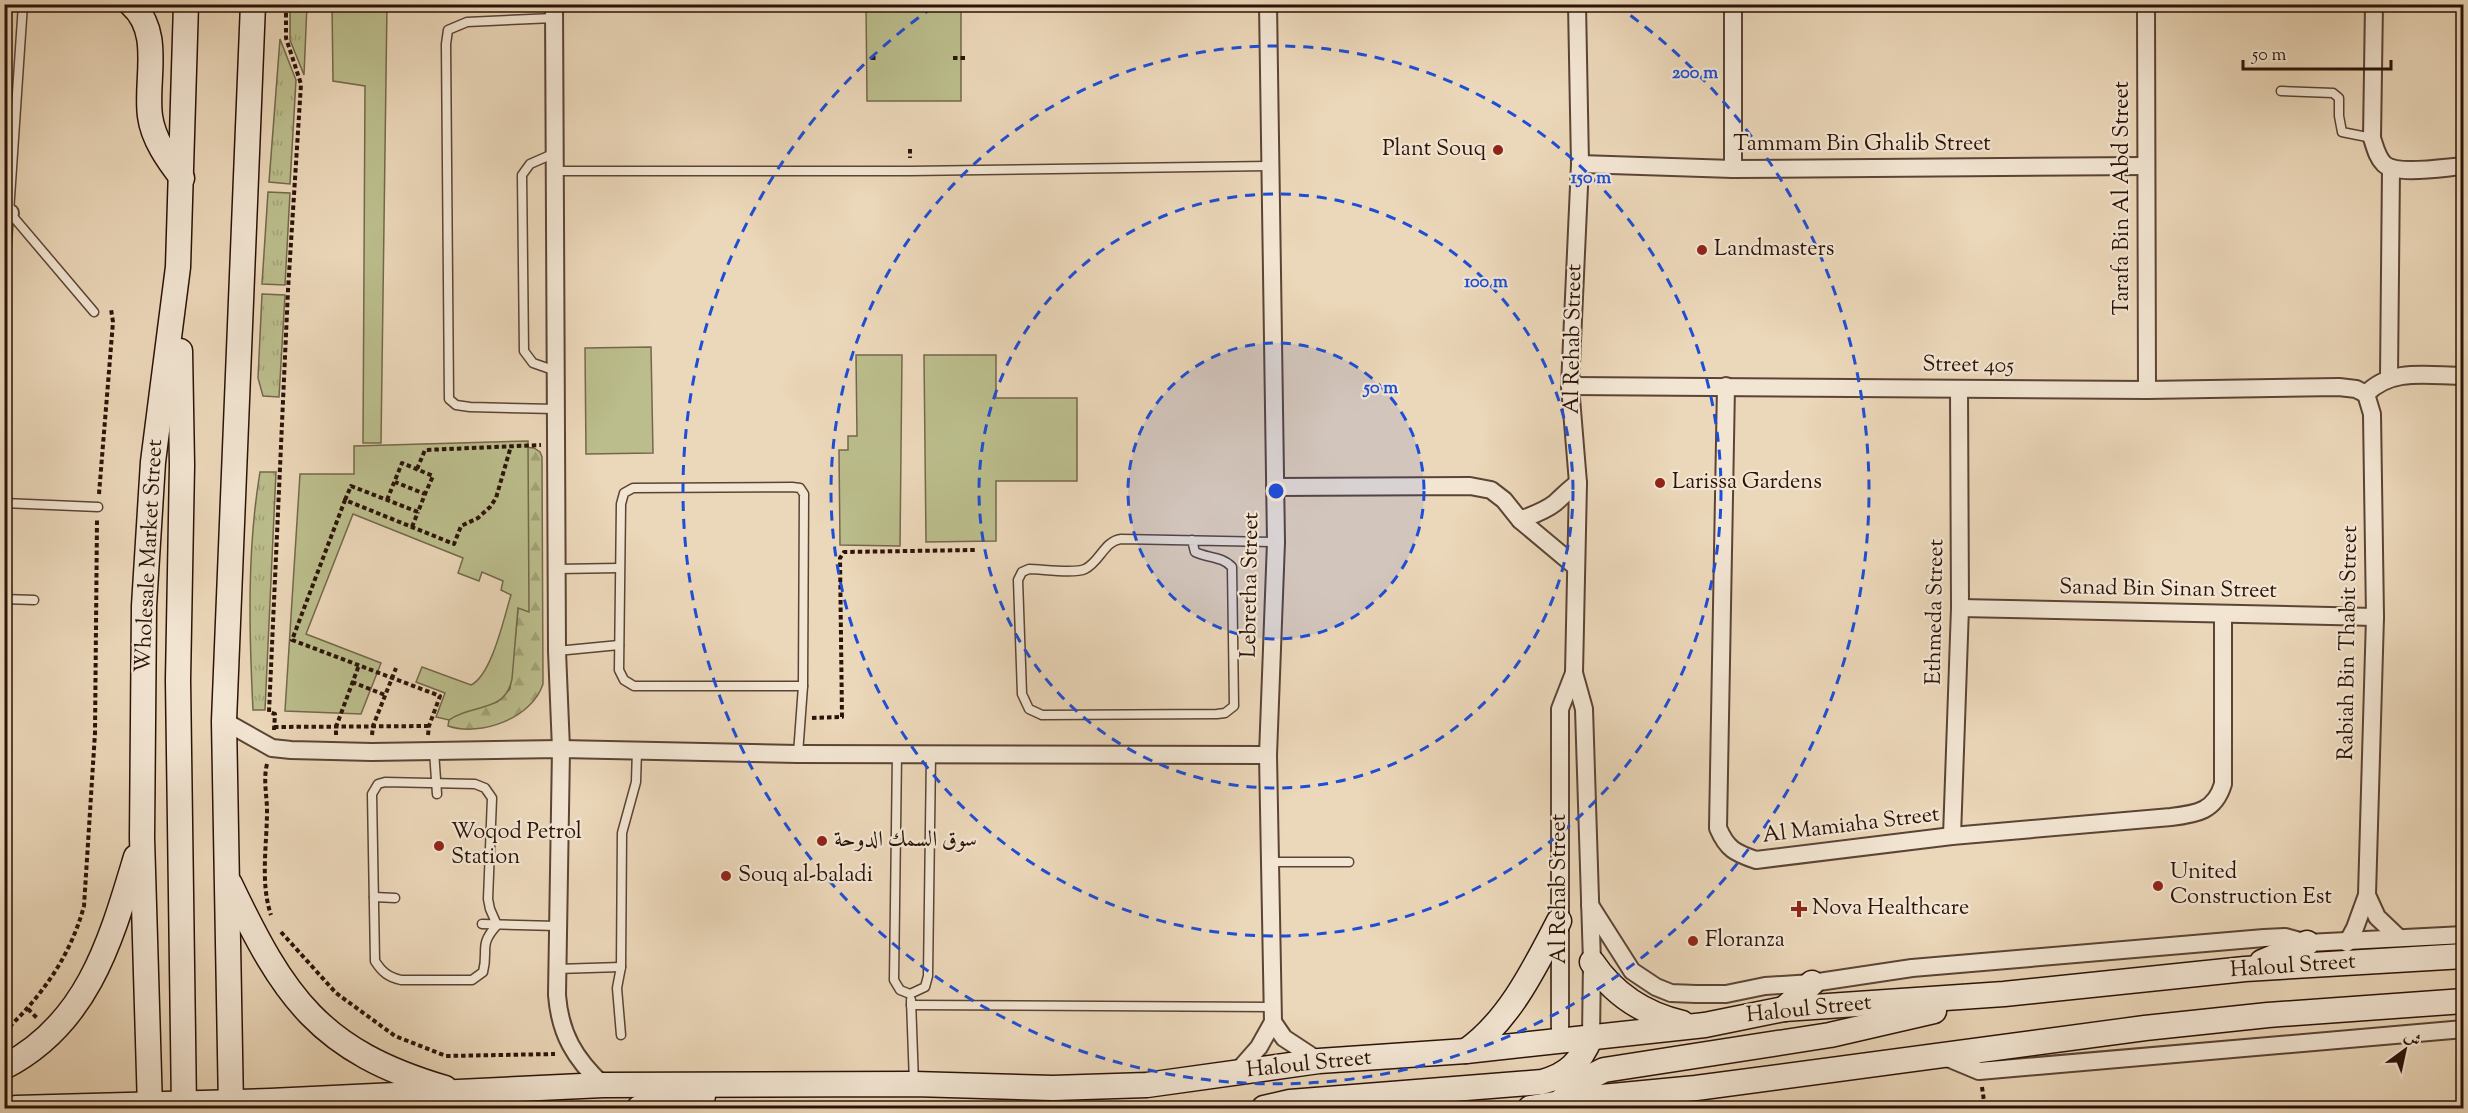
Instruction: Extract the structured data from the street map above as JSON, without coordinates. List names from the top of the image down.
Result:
{
  "streets": {
    "main road": ["Al Rehab Street", "Wholesale Market Street", "Haloul Street"],
    "street": [
      "Tammam Bin Ghalib Street",
      "Tarafa Bin Al Abd Street",
      "Street 405",
      "Lebretha Street",
      "Sanad Bin Sinan Street",
      "Ethmeda Street",
      "Rabiah Bin Thabit Street",
      "Al Mamiaha Street"
    ]
  },
  "crossings": [
    ["Tammam Bin Ghalib Street", "Tarafa Bin Al Abd Street"],
    ["Tammam Bin Ghalib Street", "Al Rehab Street"],
    ["Tarafa Bin Al Abd Street", "Street 405"],
    ["Al Rehab Street", "Street 405"],
    ["Al Rehab Street", "Haloul Street"],
    ["Street 405", "Ethmeda Street"],
    ["Street 405", "Rabiah Bin Thabit Street"],
    ["Street 405", "Al Mamiaha Street"],
    ["Wholesale Market Street", "Haloul Street"],
    ["Sanad Bin Sinan Street", "Ethmeda Street"],
    ["Sanad Bin Sinan Street", "Rabiah Bin Thabit Street"],
    ["Sanad Bin Sinan Street", "Al Mamiaha Street"],
    ["Ethmeda Street", "Al Mamiaha Street"],
    ["Rabiah Bin Thabit Street", "Haloul Street"]
  ],
  "places": {
    "other": [
      "Plant Souq",
      "Landmasters",
      "Larissa Gardens",
      "سوق السمك الدوحة",
      "Woqod Petrol Station",
      "Souq al-baladi",
      "United Construction Est",
      "Floranza"
    ],
    "health": ["Nova Healthcare"]
  },
  "scale_bar": "50 m",
  "north": "top right",
  "rings": [
    "200 m",
    "150 m",
    "100 m",
    "50 m"
  ]
}
